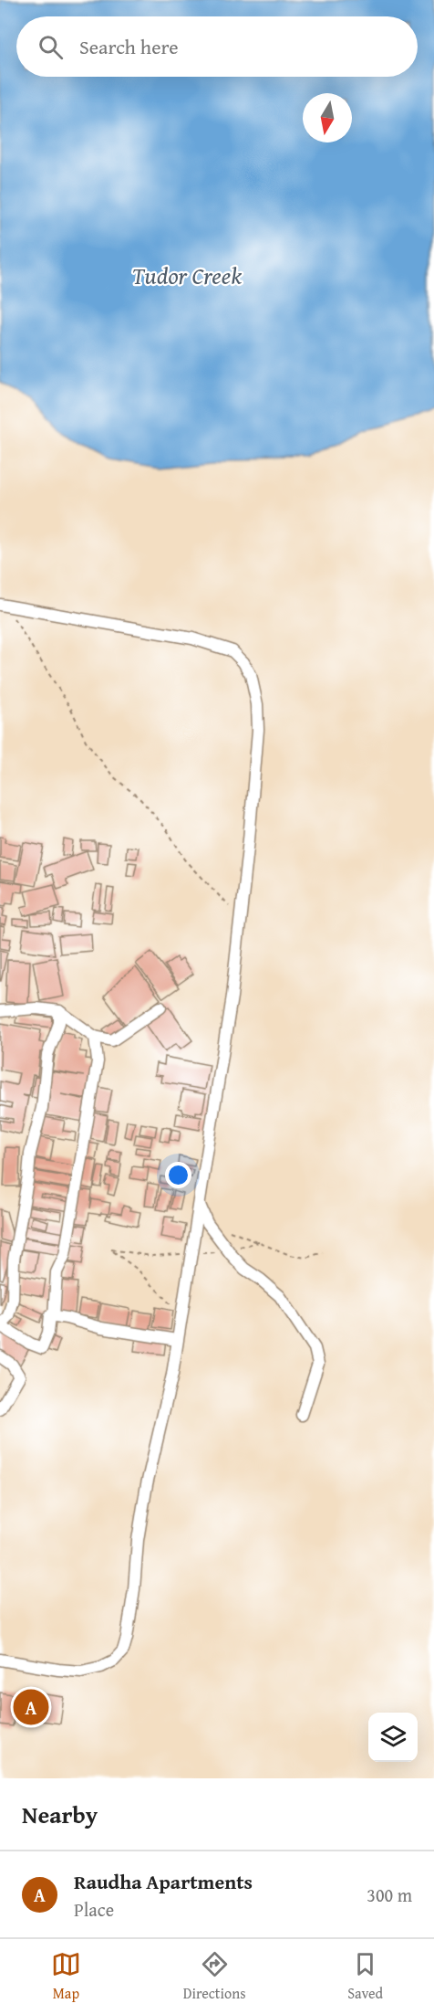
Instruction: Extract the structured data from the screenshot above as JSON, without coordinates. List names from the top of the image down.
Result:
{
  "water": ["Tudor Creek"],
  "north": "bottom",
  "page": {
    "search": "Search here",
    "pins": "A",
    "heading": "Nearby",
    "list": [
      {
        "mark": "A",
        "name": "Raudha Apartments",
        "note": "Place",
        "value": "300 m"
      }
    ],
    "nav": ["Map", "Directions", "Saved"]
  }
}
